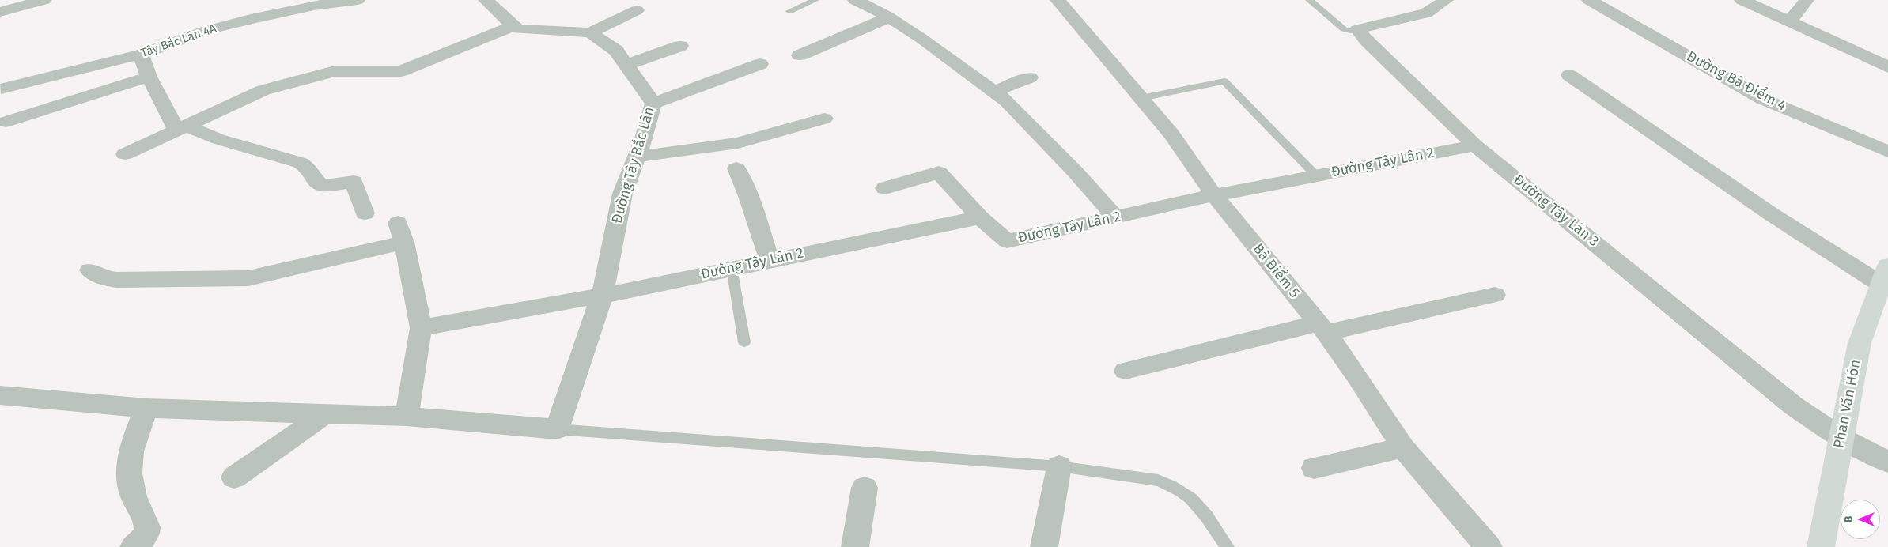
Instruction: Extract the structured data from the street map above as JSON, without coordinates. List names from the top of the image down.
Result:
{
  "streets": {
    "main road": ["Phan Văn Hớn"],
    "street": [
      "Tây Bắc Lân 4A",
      "Đường Bà Điểm 4",
      "Đường Tây Lân 2",
      "Đường Tây Bắc Lân",
      "Đường Tây Lân 3",
      "Bà Điểm 5"
    ]
  },
  "crossings": [
    ["Đường Tây Lân 2", "Đường Tây Bắc Lân"],
    ["Đường Tây Lân 2", "Đường Tây Lân 3"],
    ["Đường Tây Lân 2", "Bà Điểm 5"],
    ["Đường Tây Lân 3", "Phan Văn Hớn"]
  ],
  "north": "left"
}
